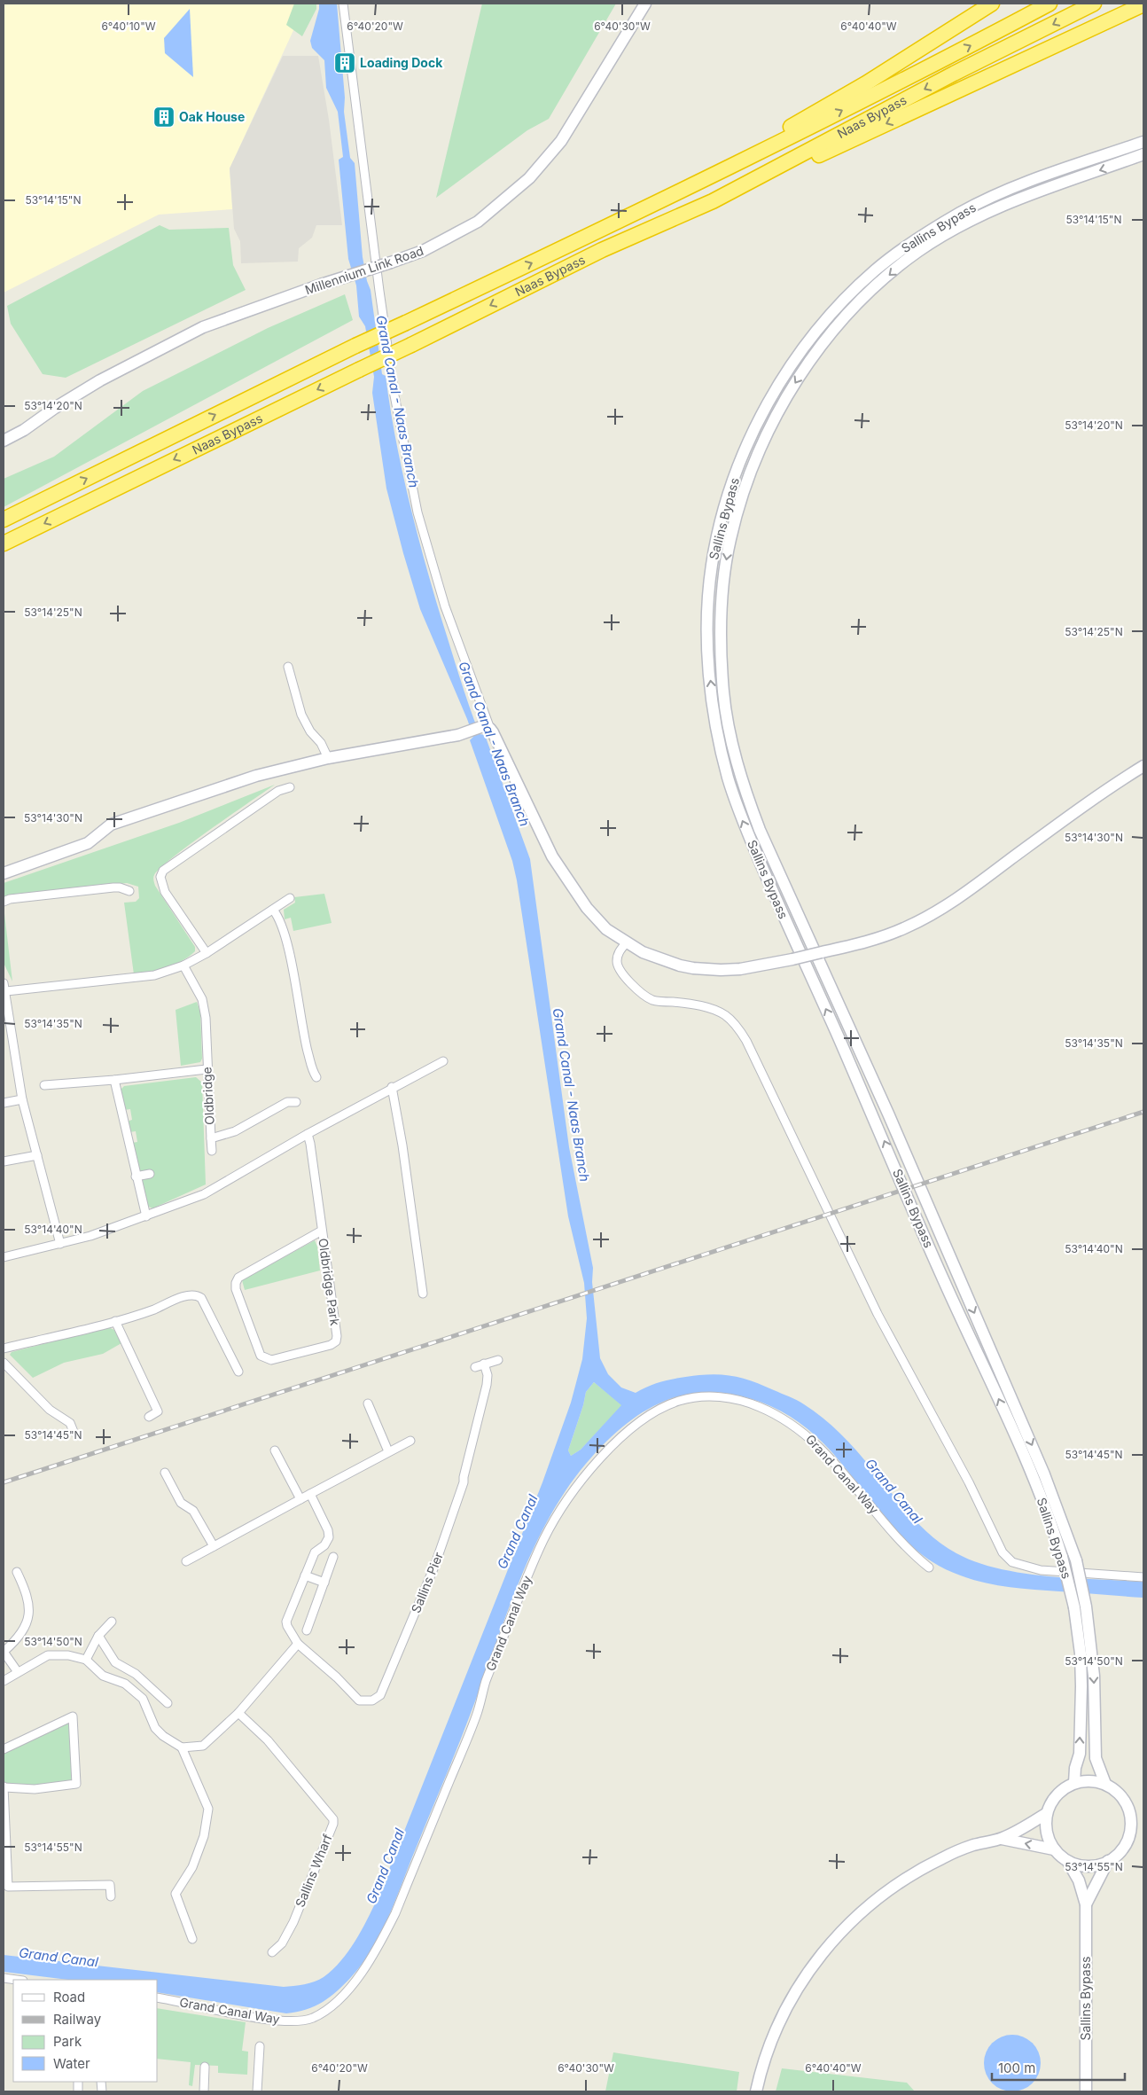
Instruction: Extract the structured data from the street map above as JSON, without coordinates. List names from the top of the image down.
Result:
{
  "streets": {
    "highway": ["Naas Bypass"],
    "main road": ["Sallins Bypass", "Millennium Link Road"],
    "street": [
      "Oldbridge",
      "Oldbridge Park",
      "Grand Canal Way",
      "Sallins Pier",
      "Sallins Wharf"
    ]
  },
  "water": ["Grand Canal - Naas Branch", "Grand Canal"],
  "places": {
    "building": ["Loading Dock", "Oak House"]
  },
  "legend": [
    "Road",
    "Railway",
    "Park",
    "Water"
  ],
  "scale_bar": "100 m",
  "coordinates": [
    "6°40'10\"W",
    "6°40'20\"W",
    "6°40'30\"W",
    "6°40'40\"W",
    "53°14'15\"N",
    "53°14'20\"N",
    "53°14'25\"N",
    "53°14'30\"N",
    "53°14'35\"N",
    "53°14'40\"N",
    "53°14'45\"N",
    "53°14'50\"N",
    "53°14'55\"N"
  ]
}
